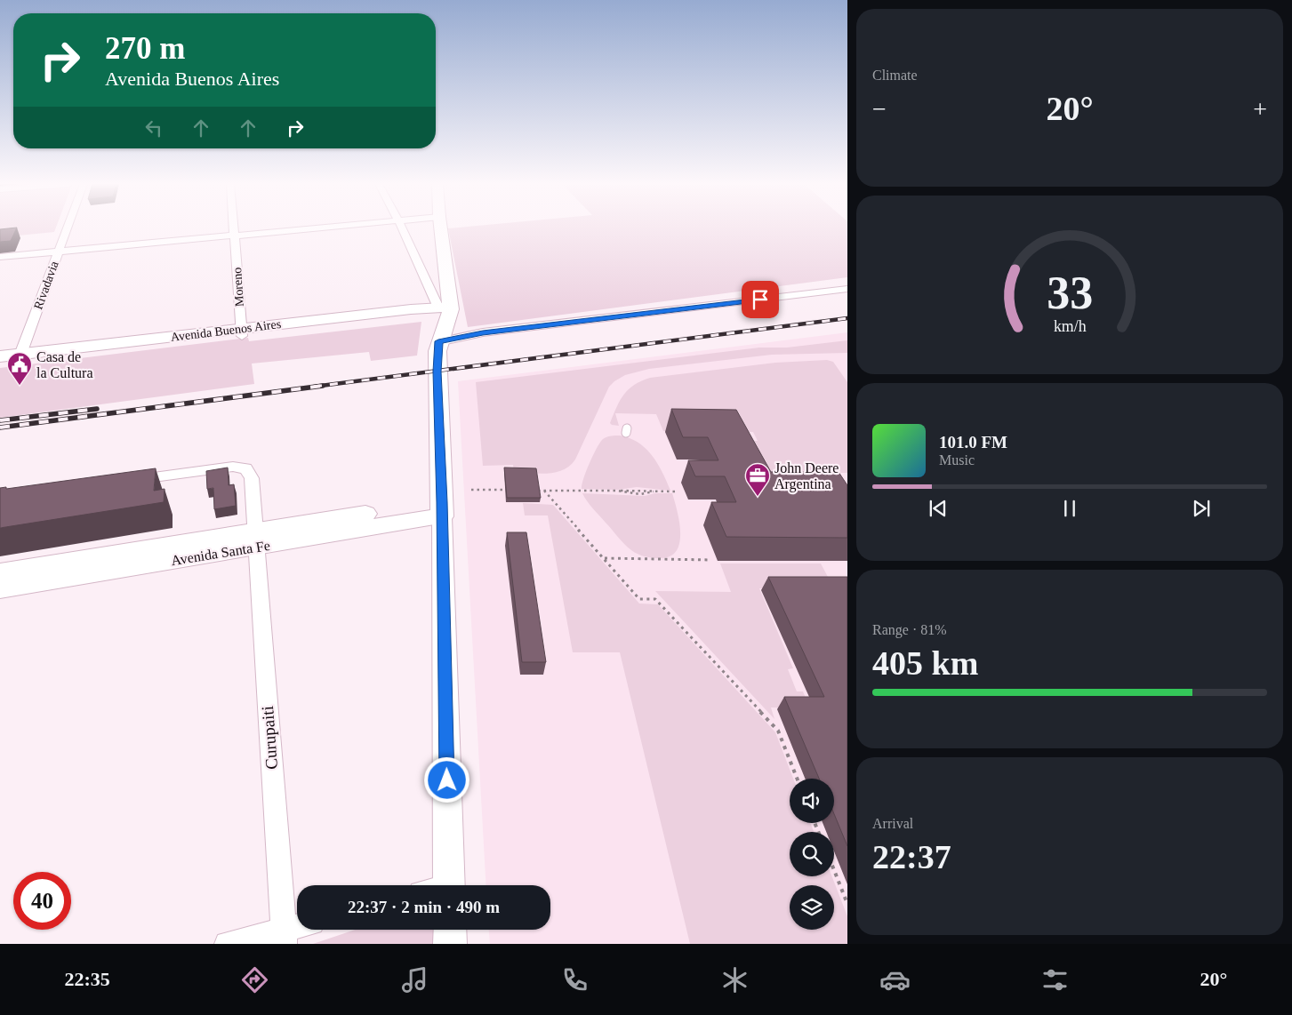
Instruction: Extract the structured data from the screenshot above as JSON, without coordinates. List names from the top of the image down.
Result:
{
  "streets": {
    "main road": ["Avenida Buenos Aires", "Avenida Santa Fe"],
    "street": ["Rivadavia", "Moreno", "Curupaiti"]
  },
  "crossings": [
    ["Rivadavia", "Avenida Buenos Aires"],
    ["Moreno", "Avenida Buenos Aires"],
    ["Avenida Santa Fe", "Curupaiti"]
  ],
  "places": {
    "public building": ["Casa de la Cultura"],
    "office": ["John Deere Argentina"]
  },
  "page": {
    "tile": [
      "Climate",
      ["Range · 81%", "405 km"],
      ["Arrival", "22:37"]
    ],
    "turn": ["270 m", "Avenida Buenos Aires"],
    "heat": ["−", "20°", "+"],
    "song": ["101.0 FM", "Music"],
    "limit": "40",
    "trip": "22:37 · 2 min · 490 m",
    "tabs": ["22:35", "20°"],
    "gauge": ["33", "km/h"]
  }
}
